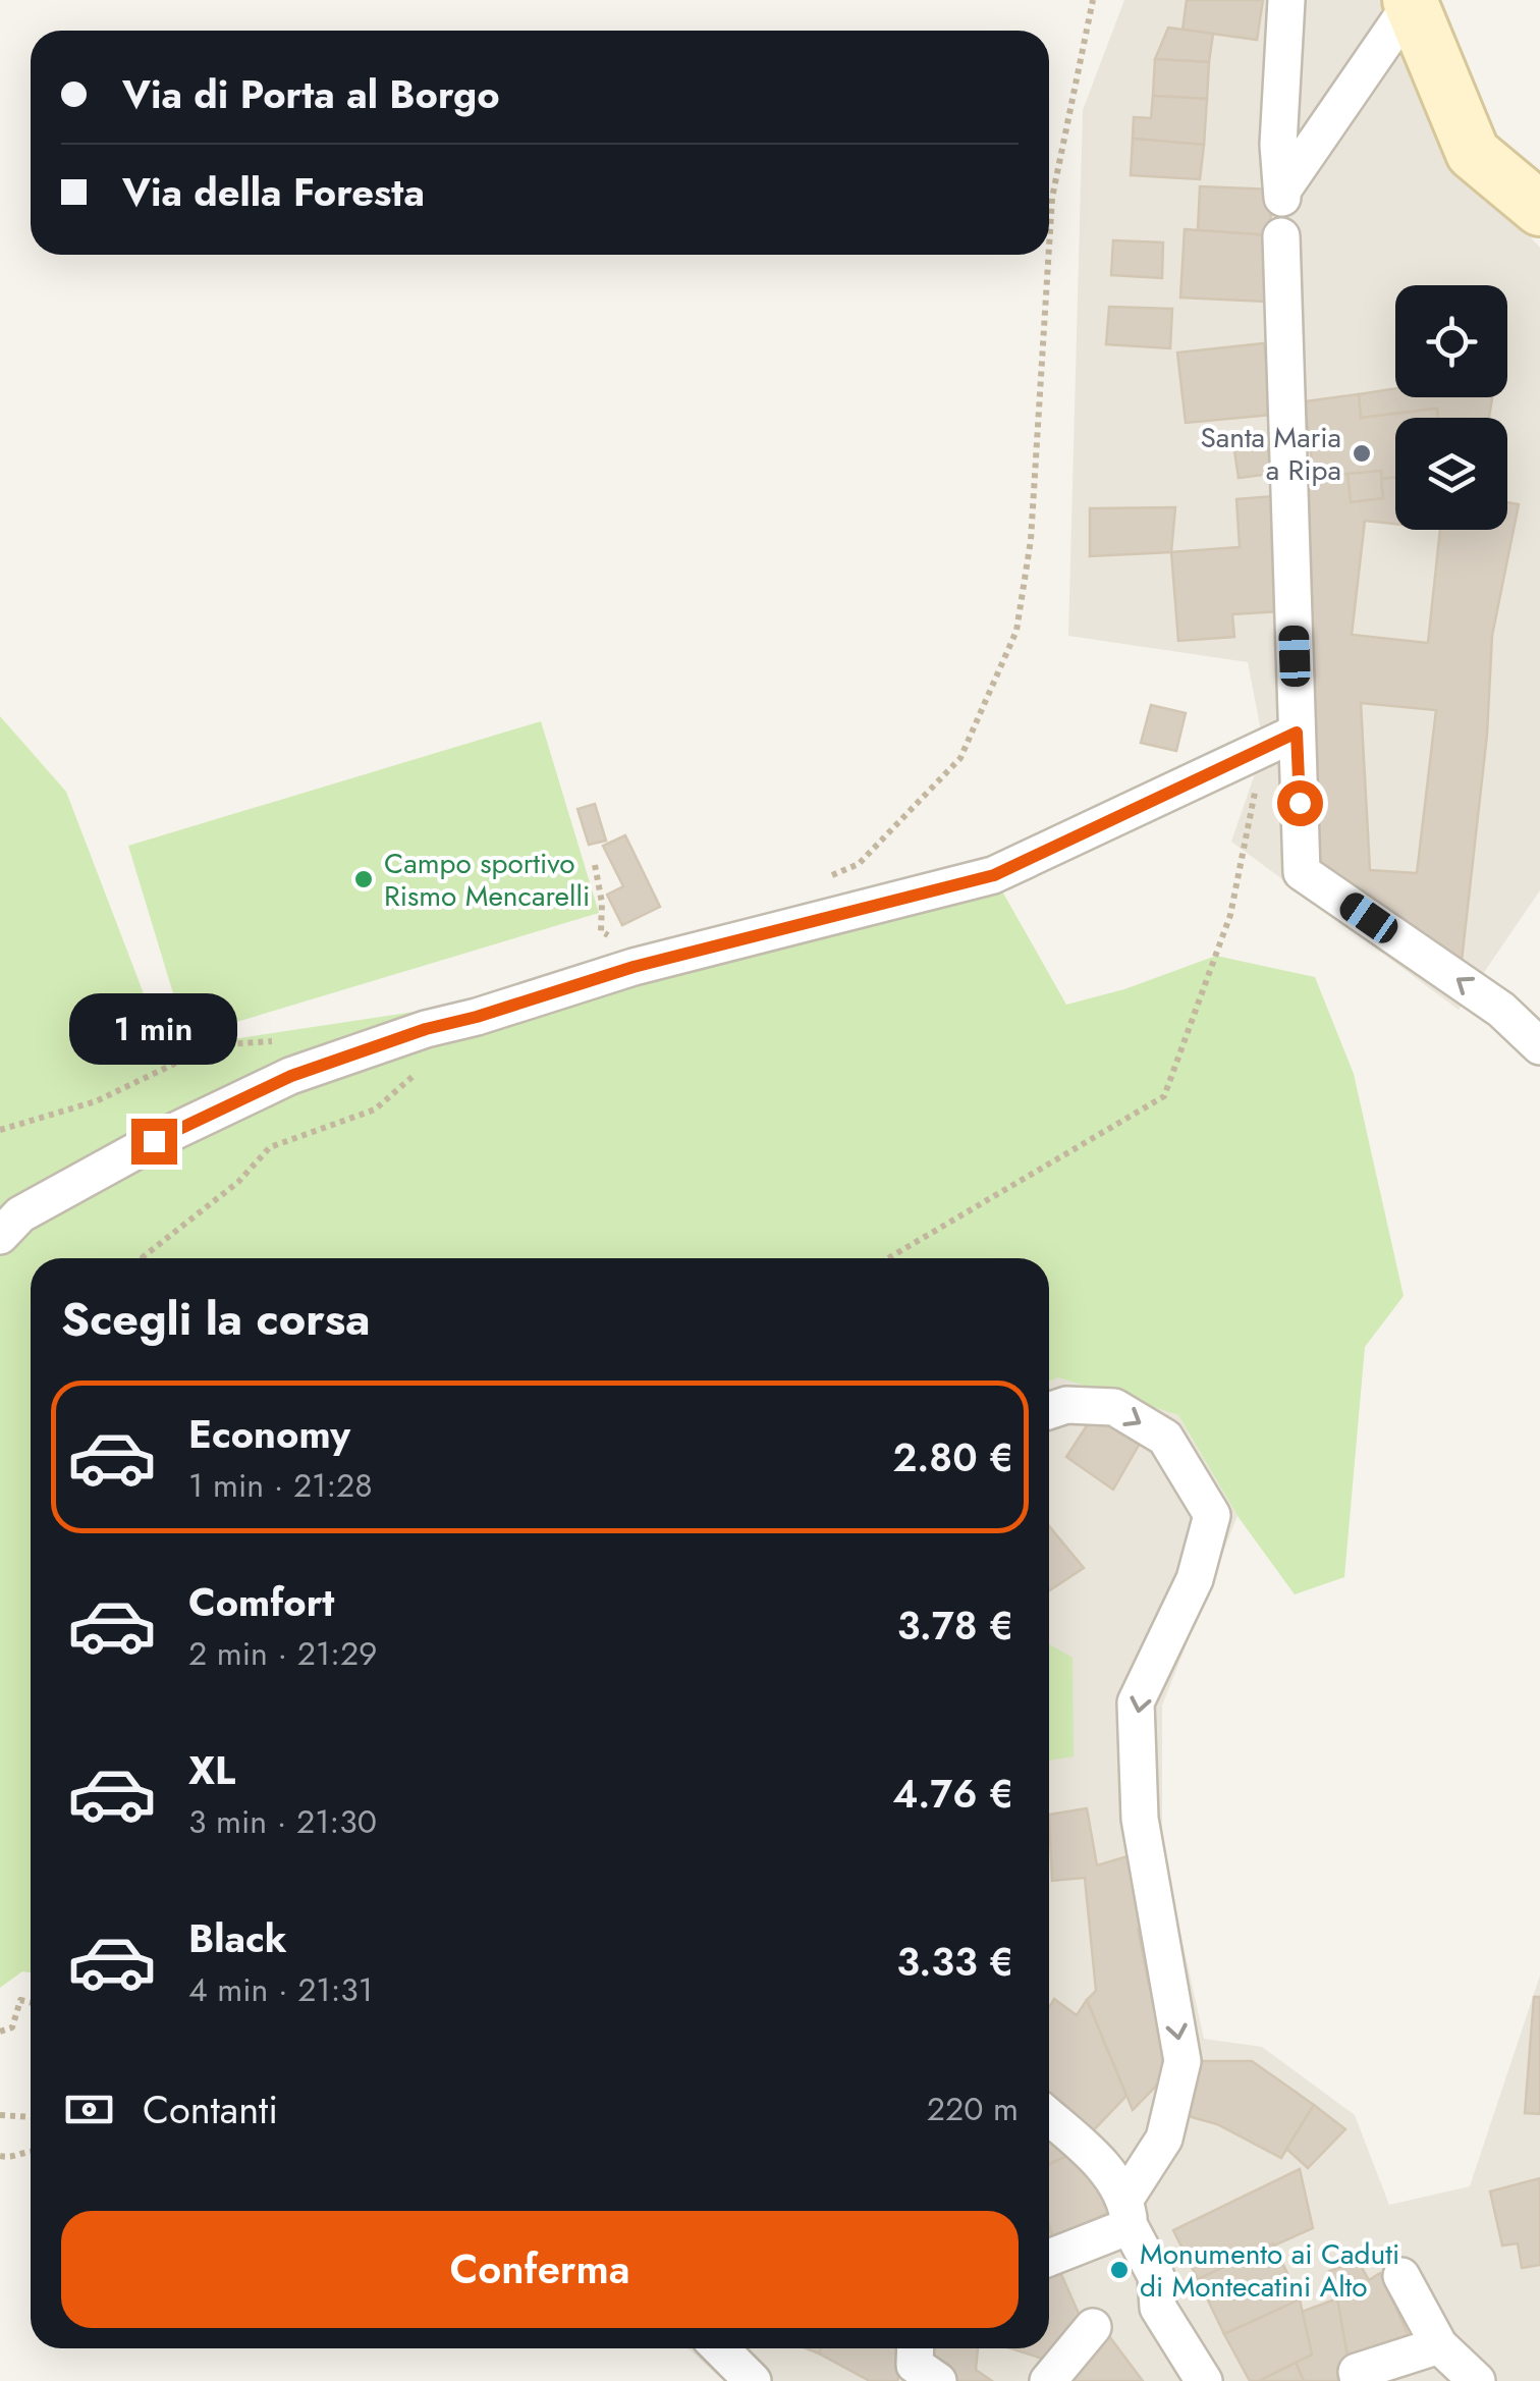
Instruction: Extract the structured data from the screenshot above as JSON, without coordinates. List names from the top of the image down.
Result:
{
  "places": ["Santa Maria a Ripa", "Campo sportivo Rismo Mencarelli", "Monumento ai Caduti di Montecatini Alto"],
  "page": {
    "banner": ["Via di Porta al Borgo", "Via della Foresta"],
    "bubble": "1 min",
    "heading": "Scegli la corsa",
    "list": [
      {
        "name": "Economy",
        "note": "1 min · 21:28",
        "value": "2.80 €"
      },
      {
        "name": "Comfort",
        "note": "2 min · 21:29",
        "value": "3.78 €"
      },
      {
        "name": "XL",
        "note": "3 min · 21:30",
        "value": "4.76 €"
      },
      {
        "name": "Black",
        "note": "4 min · 21:31",
        "value": "3.33 €"
      }
    ],
    "pay": ["Contanti", "220 m"],
    "buttons": "Conferma"
  }
}
